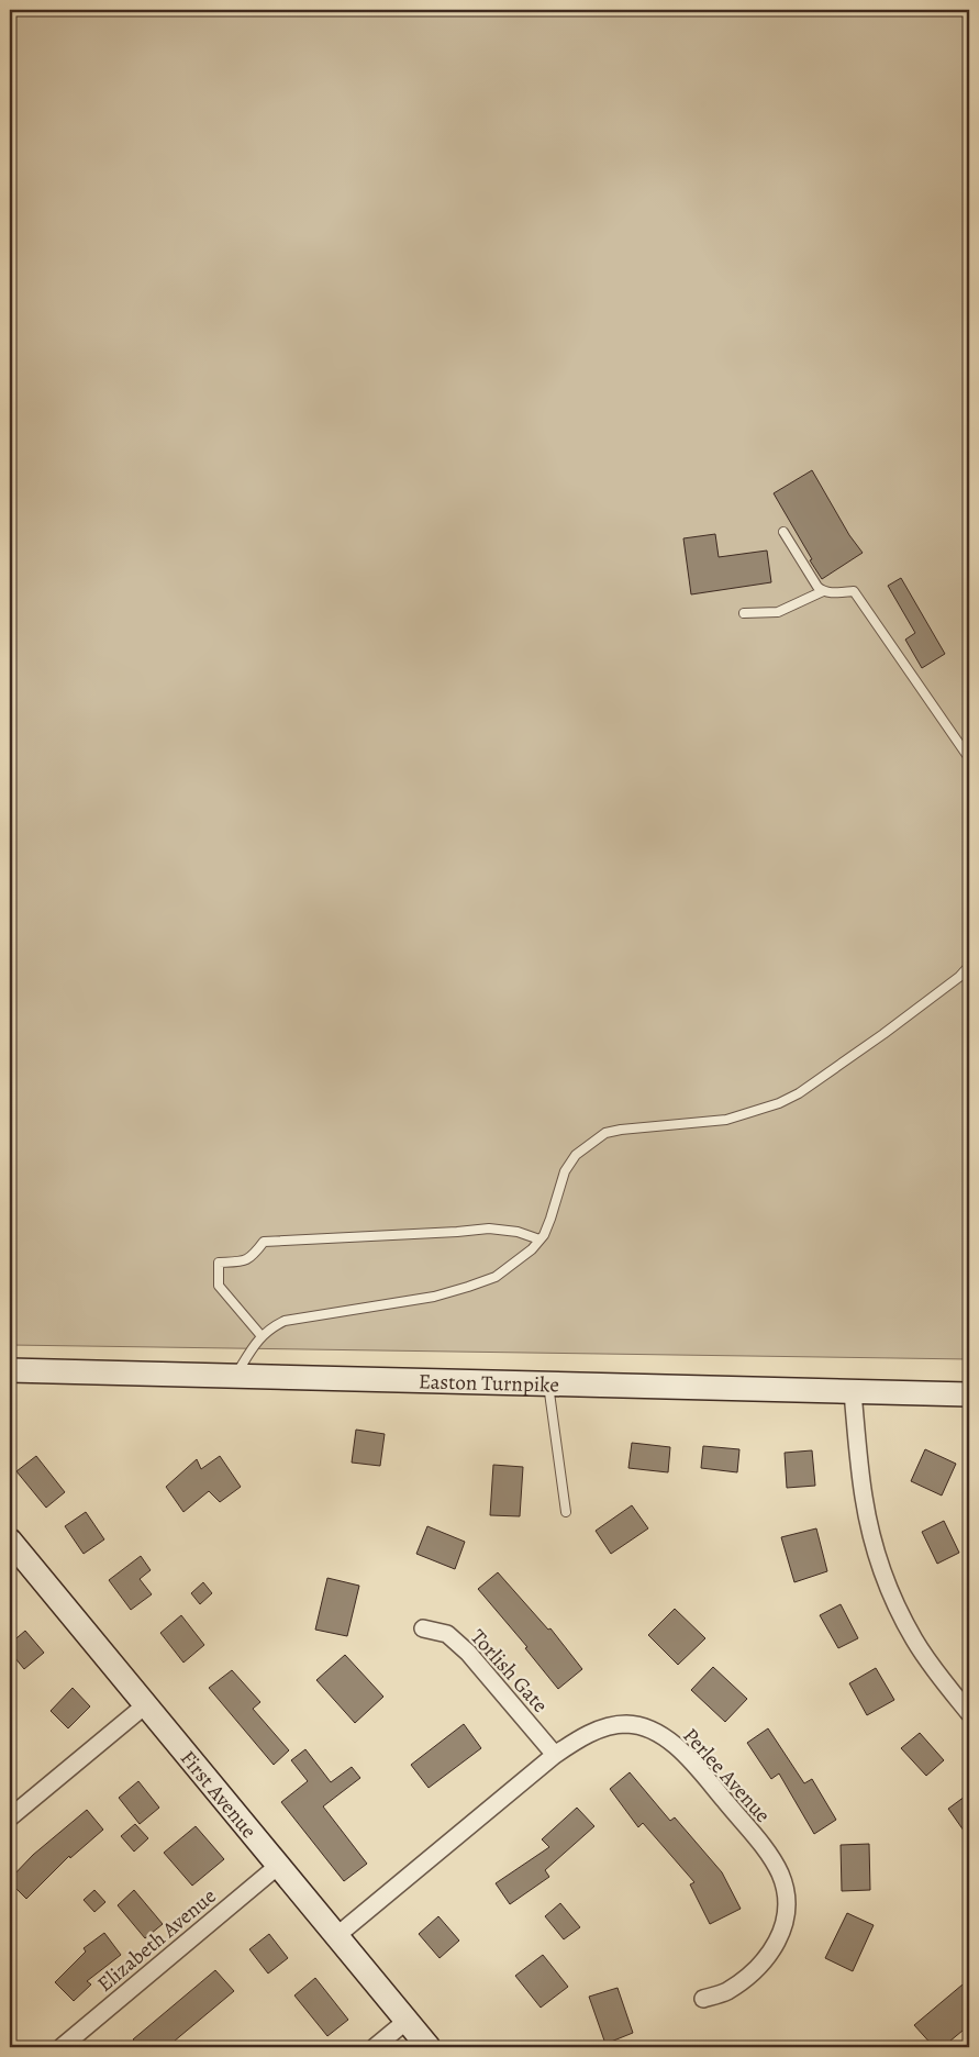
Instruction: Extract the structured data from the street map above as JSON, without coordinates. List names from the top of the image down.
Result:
{
  "streets": {
    "main road": ["Easton Turnpike", "First Avenue"],
    "street": ["Torlish Gate", "Perlee Avenue", "Elizabeth Avenue"]
  },
  "crossings": [
    ["Torlish Gate", "Perlee Avenue"],
    ["Perlee Avenue", "First Avenue"],
    ["First Avenue", "Elizabeth Avenue"]
  ]
}
